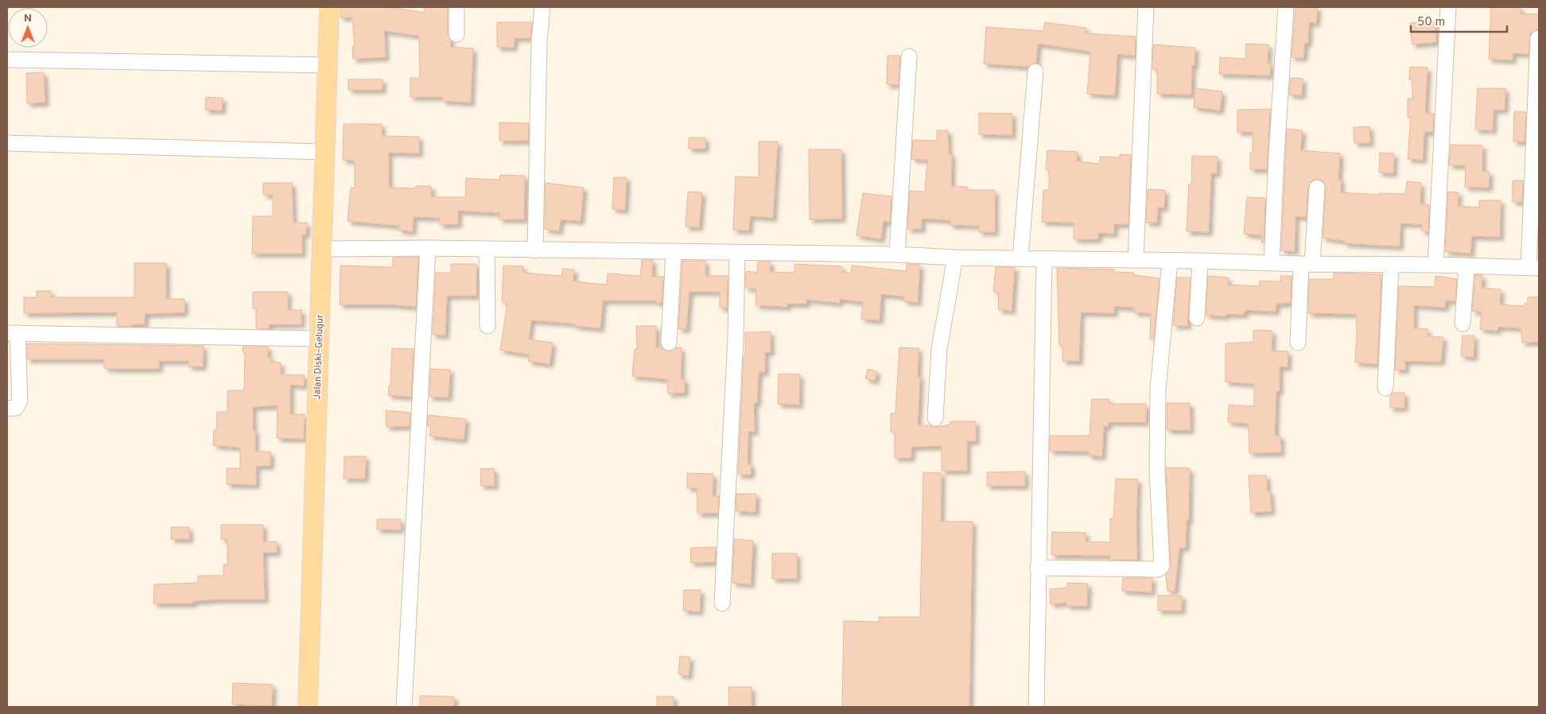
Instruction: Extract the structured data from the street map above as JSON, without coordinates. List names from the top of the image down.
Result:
{
  "streets": {
    "main road": ["Jalan Diski–Gelugur"]
  },
  "scale_bar": "50 m",
  "north": "top"
}
